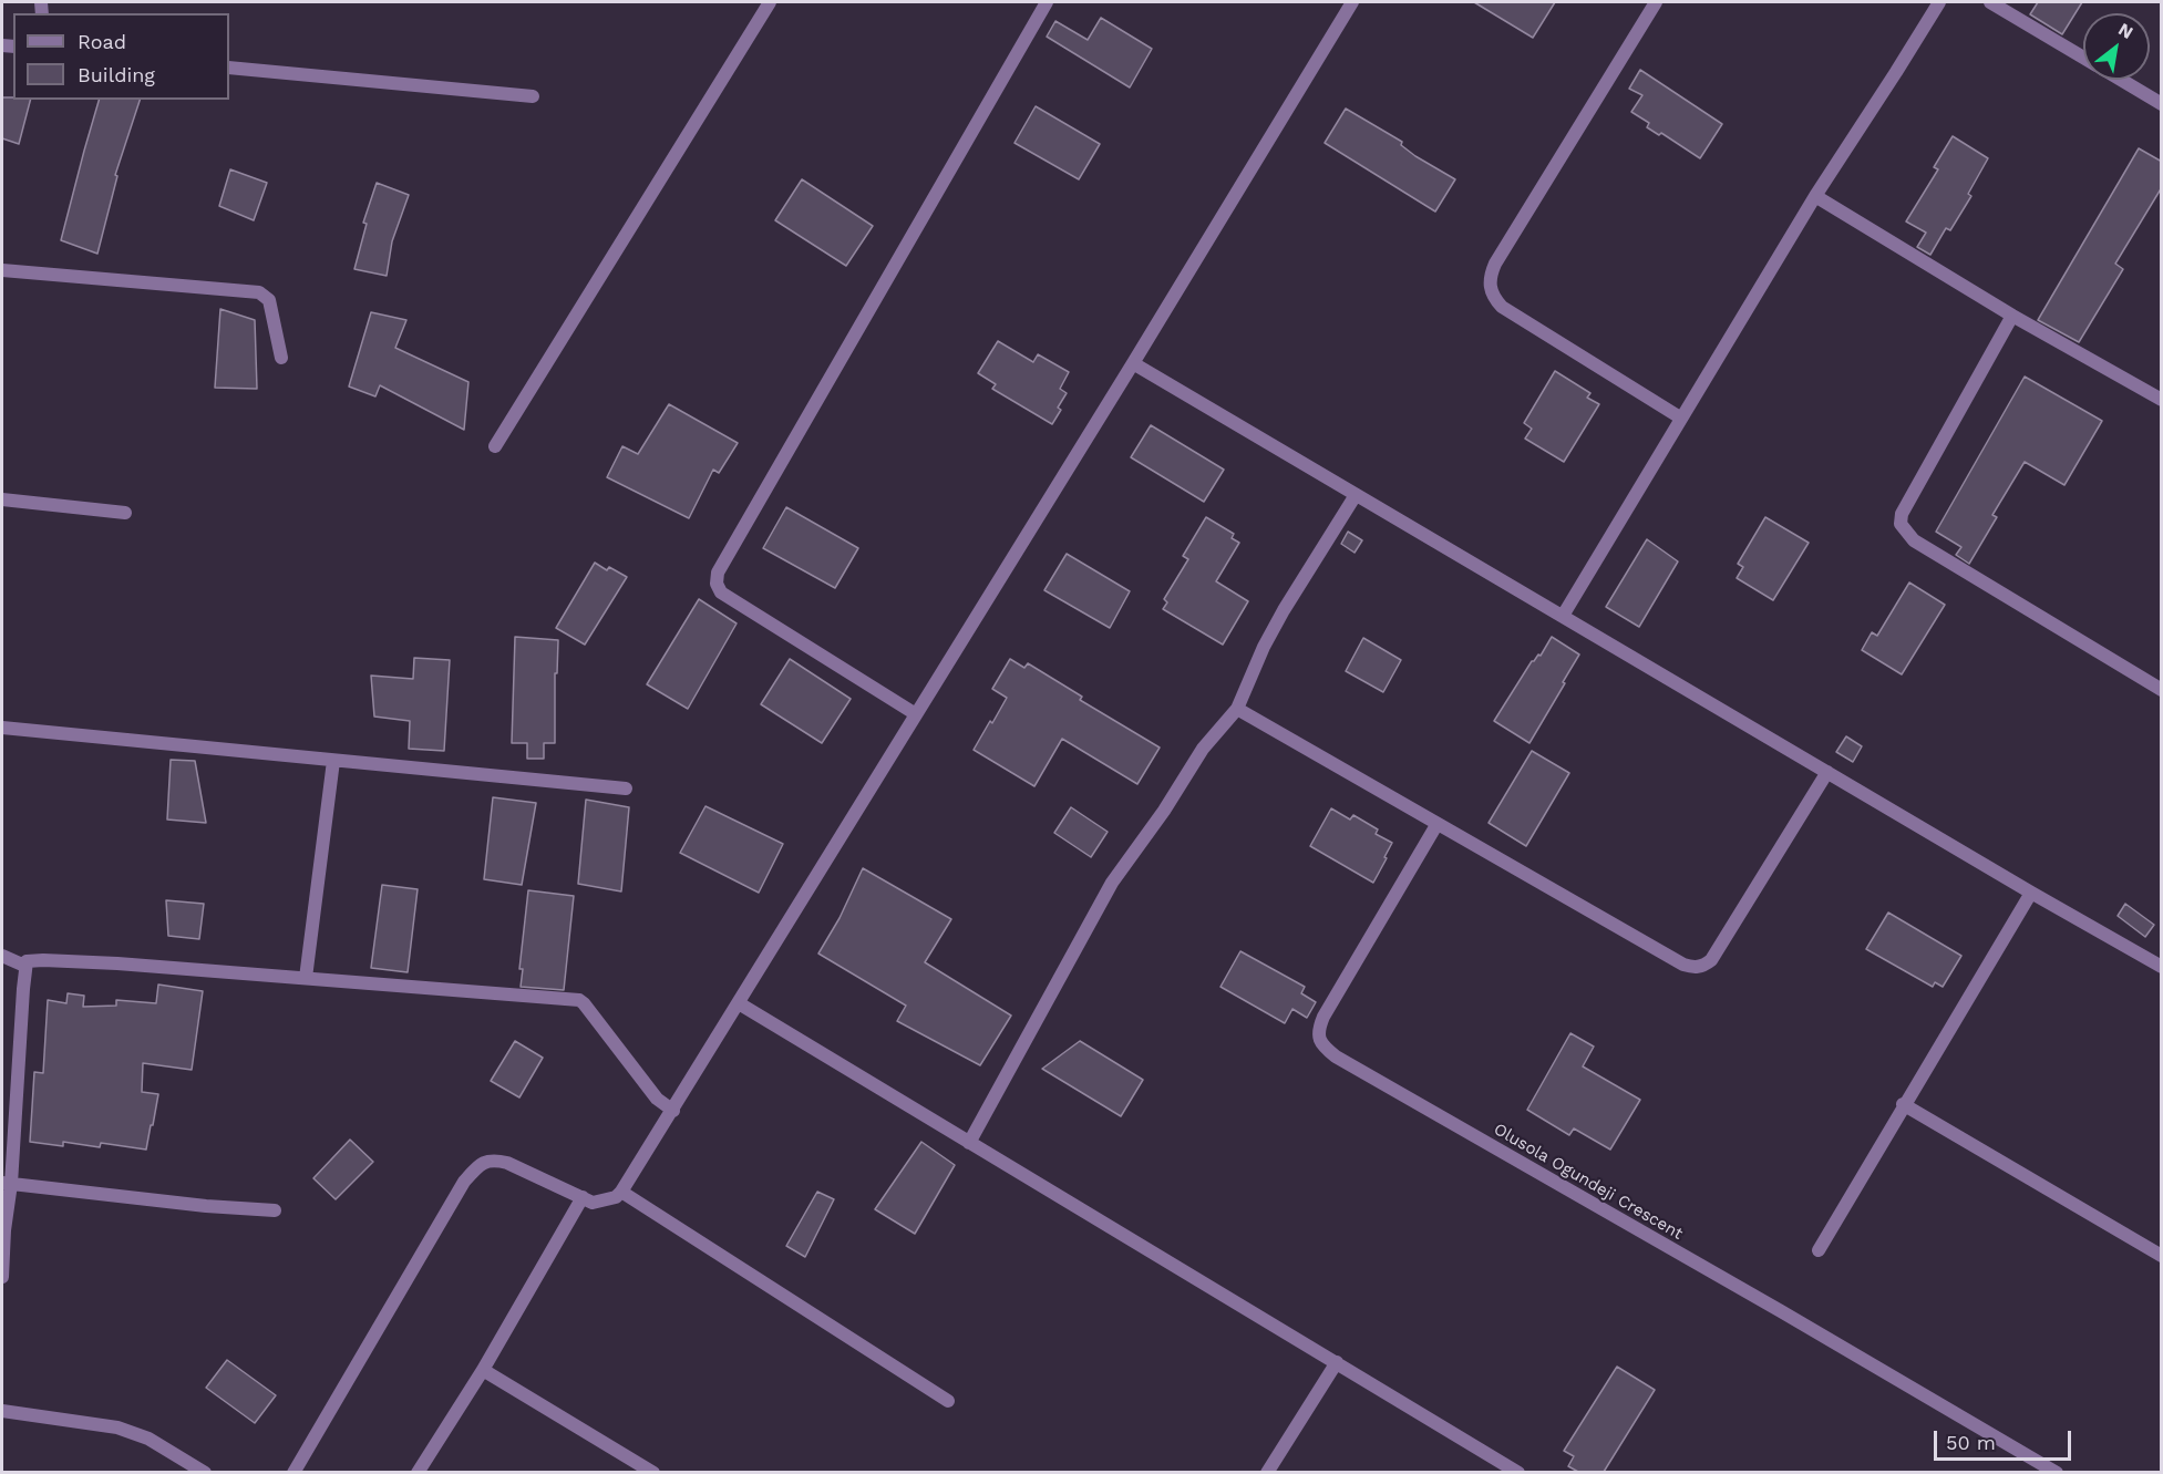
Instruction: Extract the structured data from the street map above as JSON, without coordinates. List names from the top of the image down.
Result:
{
  "streets": {
    "street": ["Olusola Ogundeji Crescent"]
  },
  "legend": ["Road", "Building"],
  "scale_bar": "50 m",
  "north": "top right"
}
